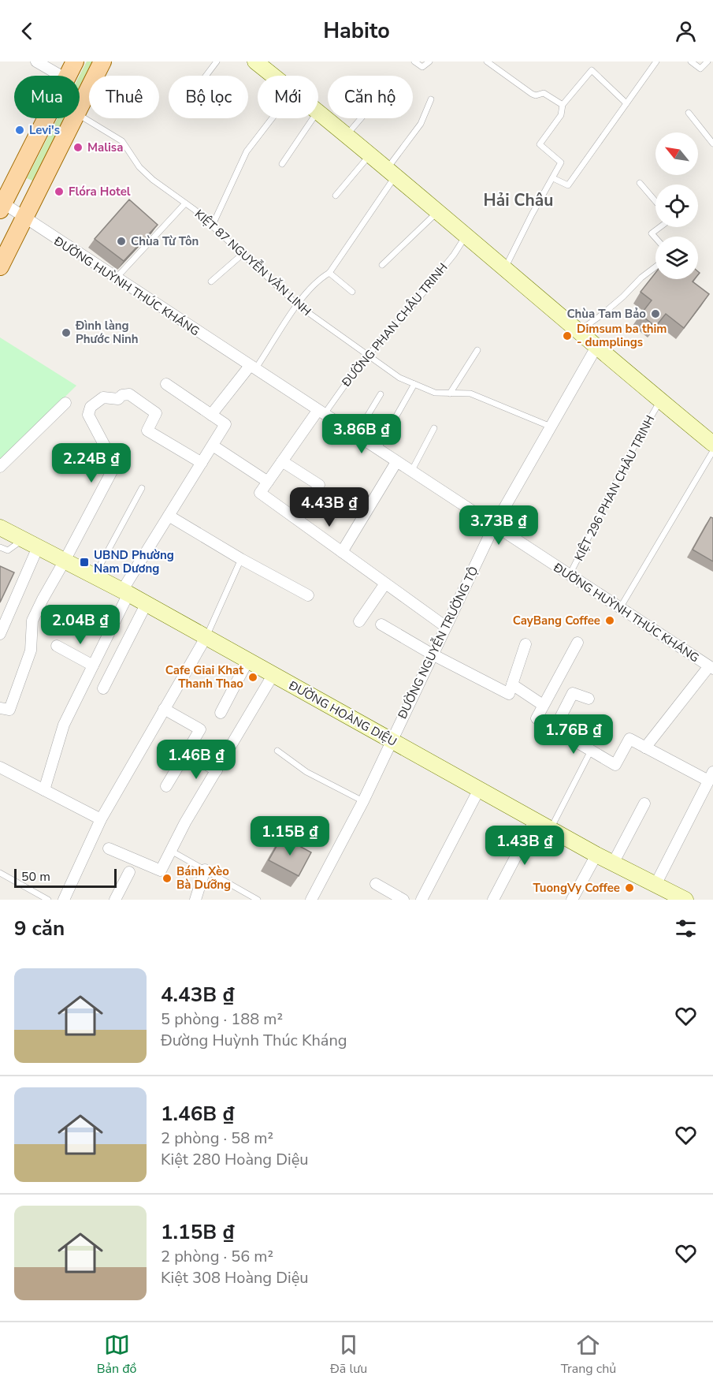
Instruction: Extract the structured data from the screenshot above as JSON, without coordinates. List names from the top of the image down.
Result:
{
  "streets": {
    "main road": ["ĐƯỜNG HOÀNG DIỆU"],
    "street": ["ĐƯỜNG HUỲNH THÚC KHÁNG", "ĐƯỜNG NGUYỄN TRƯỜNG TỘ"],
    "lane": ["KIỆT 87 NGUYỄN VĂN LINH", "ĐƯỜNG PHAN CHÂU TRINH", "KIỆT 296 PHAN CHÂU TRINH"]
  },
  "crossings": [
    ["KIỆT 87 NGUYỄN VĂN LINH", "ĐƯỜNG PHAN CHÂU TRINH"],
    ["KIỆT 87 NGUYỄN VĂN LINH", "ĐƯỜNG NGUYỄN TRƯỜNG TỘ"],
    ["ĐƯỜNG HUỲNH THÚC KHÁNG", "ĐƯỜNG PHAN CHÂU TRINH"],
    ["ĐƯỜNG HUỲNH THÚC KHÁNG", "KIỆT 296 PHAN CHÂU TRINH"],
    ["ĐƯỜNG HUỲNH THÚC KHÁNG", "ĐƯỜNG NGUYỄN TRƯỜNG TỘ"],
    ["ĐƯỜNG NGUYỄN TRƯỜNG TỘ", "ĐƯỜNG HOÀNG DIỆU"]
  ],
  "districts": ["Hải Châu"],
  "places": {
    "other": [
      "Levi's",
      "Malisa",
      "Flóra Hotel",
      "Chùa Từ Tôn",
      "Chùa Tam Bảo",
      "Đình làng Phước Ninh",
      "Dimsum ba thim - dumplings",
      "CayBang Coffee",
      "Cafe Giai Khat Thanh Thao",
      "Bánh Xèo Bà Dưỡng",
      "TuongVy Coffee"
    ],
    "transit": ["UBND Phường Nam Dương"]
  },
  "scale_bar": "50 m",
  "north": "top left",
  "page": {
    "header": "Habito",
    "chip": [
      "Mua",
      "Thuê",
      "Bộ lọc",
      "Mới",
      "Căn hộ"
    ],
    "price": [
      "3.86B ₫",
      "2.24B ₫",
      "4.43B ₫",
      "3.73B ₫",
      "2.04B ₫",
      "1.76B ₫",
      "1.46B ₫",
      "1.15B ₫",
      "1.43B ₫"
    ],
    "scale": "50 m",
    "heading": "9 căn",
    "list": [
      {
        "name": "4.43B ₫",
        "note": "5 phòng · 188 m² · Đường Huỳnh Thúc Kháng"
      },
      {
        "name": "1.46B ₫",
        "note": "2 phòng · 58 m² · Kiệt 280 Hoàng Diệu"
      },
      {
        "name": "1.15B ₫",
        "note": "2 phòng · 56 m² · Kiệt 308 Hoàng Diệu"
      }
    ],
    "tabs": ["Bản đồ", "Đã lưu", "Trang chủ"]
  }
}
